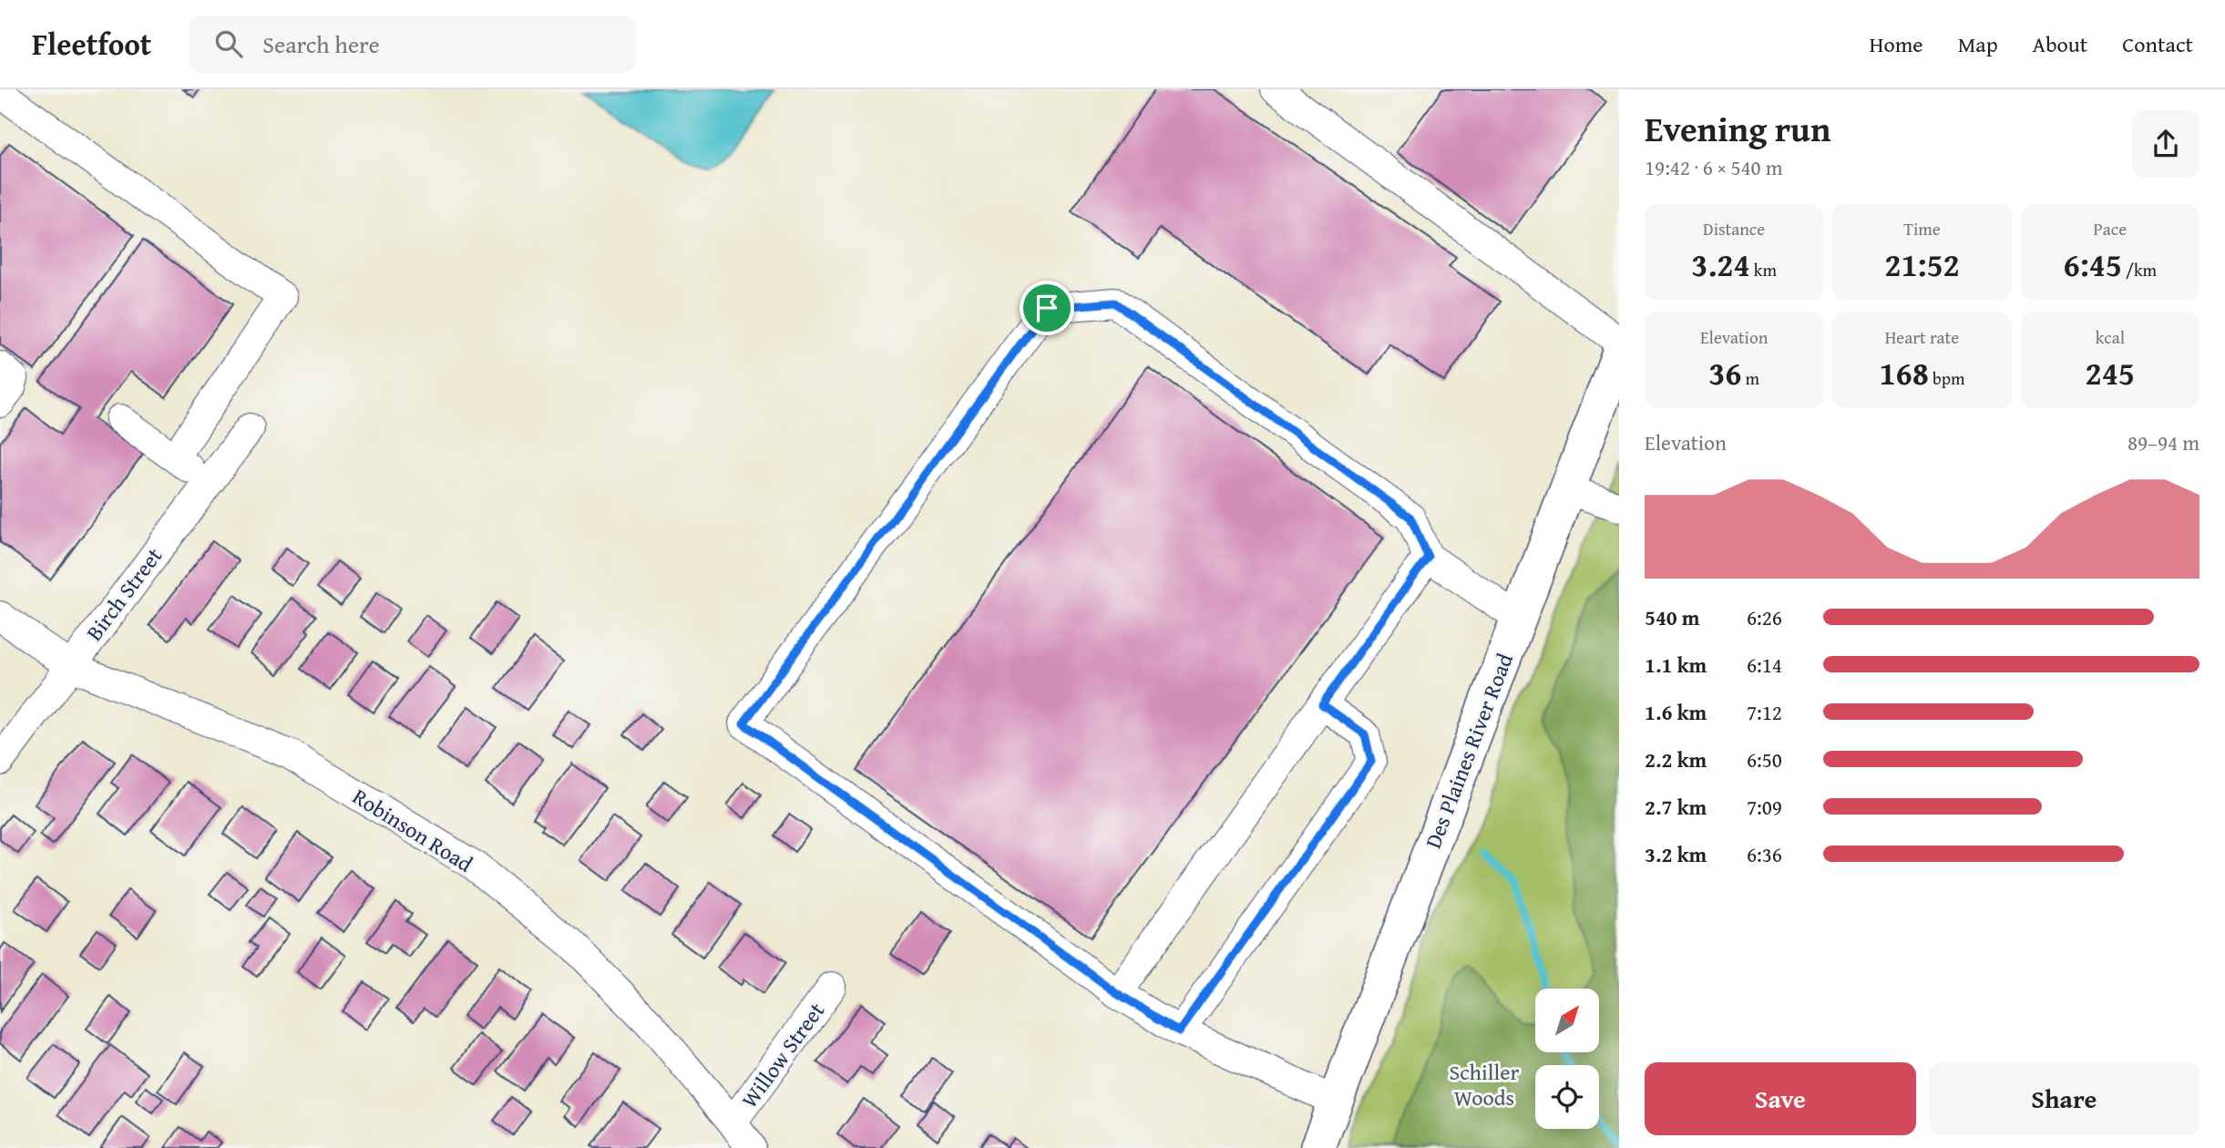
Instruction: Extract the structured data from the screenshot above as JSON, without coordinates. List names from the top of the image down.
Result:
{
  "streets": {
    "main road": ["Des Plaines River Road"],
    "street": ["Birch Street", "Robinson Road", "Willow Street"]
  },
  "crossings": [
    ["Birch Street", "Robinson Road"],
    ["Robinson Road", "Willow Street"]
  ],
  "parks": ["Schiller Woods"],
  "north": "top right",
  "page": {
    "header": "Fleetfoot",
    "search": "Search here",
    "nav": [
      "Home",
      "Map",
      "About",
      "Contact"
    ],
    "heading": ["Evening run", "19:42 · 6 × 540 m"],
    "stats": [
      ["Distance", "3.24 km"],
      ["Time", "21:52"],
      ["Pace", "6:45 /km"],
      ["Elevation", "36 m"],
      ["Heart rate", "168 bpm"],
      ["kcal", "245"]
    ],
    "chart": ["Elevation", "89–94 m"],
    "list": [
      {
        "name": "540 m",
        "note": "6:26"
      },
      {
        "name": "1.1 km",
        "note": "6:14"
      },
      {
        "name": "1.6 km",
        "note": "7:12"
      },
      {
        "name": "2.2 km",
        "note": "6:50"
      },
      {
        "name": "2.7 km",
        "note": "7:09"
      },
      {
        "name": "3.2 km",
        "note": "6:36"
      }
    ],
    "buttons": ["Save", "Share"]
  }
}
